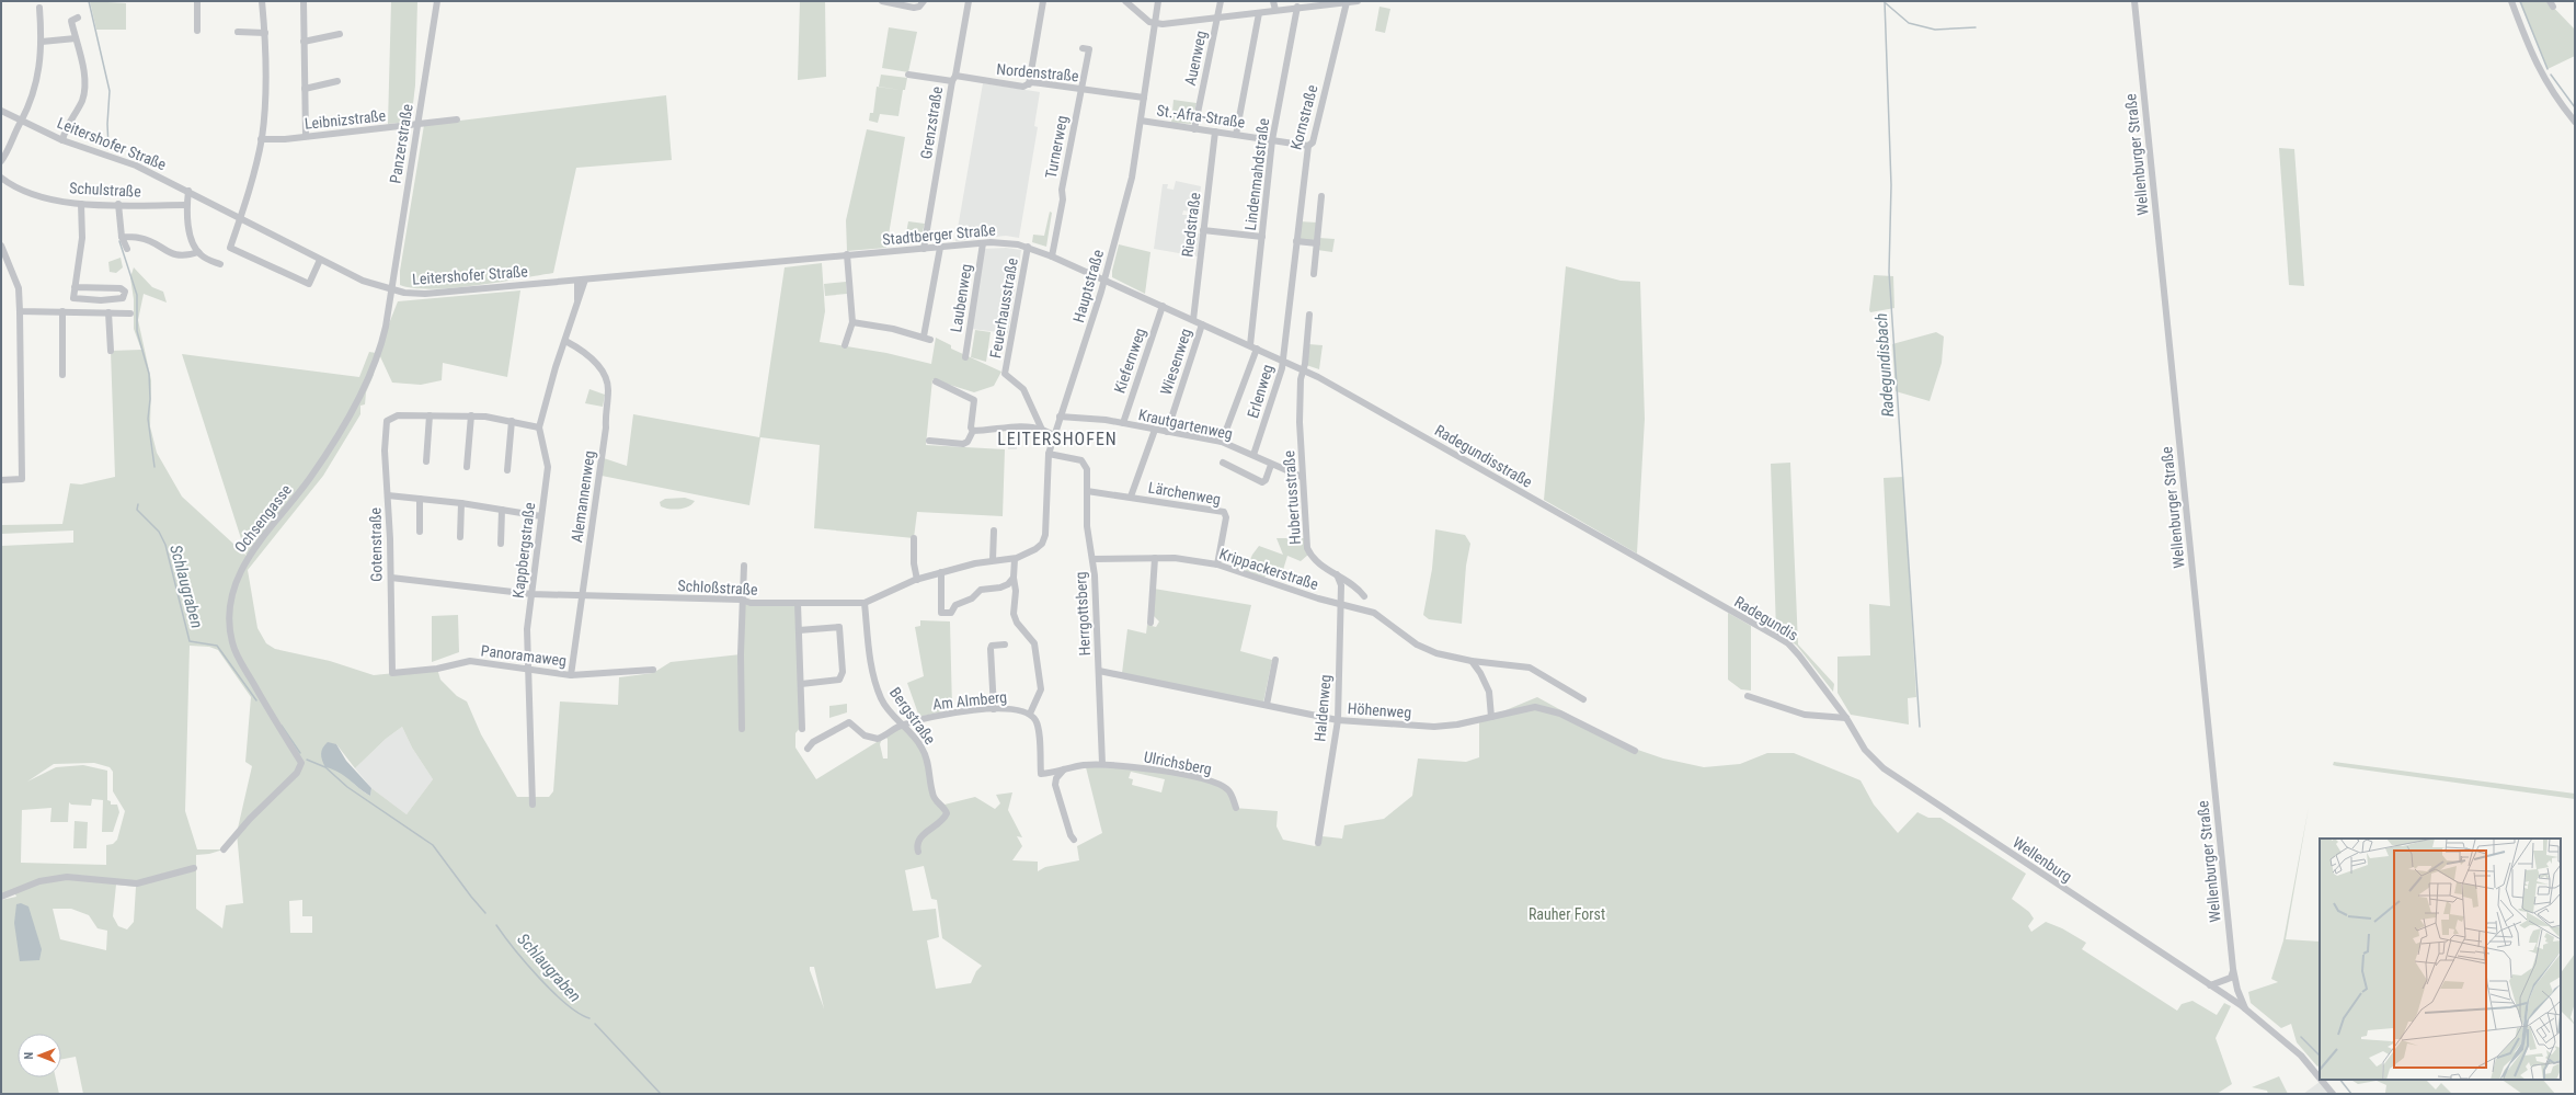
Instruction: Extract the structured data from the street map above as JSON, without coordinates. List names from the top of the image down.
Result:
{
  "streets": {
    "street": [
      "Auenweg",
      "Nordenstraße",
      "St.-Afra-Straße",
      "Kornstraße",
      "Leibnizstraße",
      "Grenzstraße",
      "Leitershofer Straße",
      "Panzerstraße",
      "Turnerweg",
      "Wellenburger Straße",
      "Lindenmahdstraße",
      "Schulstraße",
      "Riedstraße",
      "Stadtberger Straße",
      "Hauptstraße",
      "Laubenweg",
      "Feuerhausstraße",
      "Kiefernweg",
      "Wiesenweg",
      "Erlenweg",
      "Krautgartenweg",
      "Radegundisstraße",
      "Lärchenweg",
      "Alemannenweg",
      "Hubertusstraße",
      "Ochsengasse",
      "Gotenstraße",
      "Kappbergstraße",
      "Krippackerstraße",
      "Schloßstraße",
      "Herrgottsberg",
      "Radegundis",
      "Panoramaweg",
      "Am Almberg",
      "Haldenweg",
      "Höhenweg",
      "Bergstraße",
      "Ulrichsberg",
      "Wellenburg"
    ]
  },
  "crossings": [
    ["Auenweg", "St.-Afra-Straße"],
    ["Nordenstraße", "Grenzstraße"],
    ["Nordenstraße", "Turnerweg"],
    ["Nordenstraße", "Hauptstraße"],
    ["St.-Afra-Straße", "Kornstraße"],
    ["St.-Afra-Straße", "Lindenmahdstraße"],
    ["St.-Afra-Straße", "Riedstraße"],
    ["St.-Afra-Straße", "Hauptstraße"],
    ["Kornstraße", "Erlenweg"],
    ["Kornstraße", "Radegundisstraße"],
    ["Leibnizstraße", "Panzerstraße"],
    ["Grenzstraße", "Stadtberger Straße"],
    ["Leitershofer Straße", "Panzerstraße"],
    ["Leitershofer Straße", "Stadtberger Straße"],
    ["Leitershofer Straße", "Ochsengasse"],
    ["Leitershofer Straße", "Kappbergstraße"],
    ["Panzerstraße", "Ochsengasse"],
    ["Turnerweg", "Stadtberger Straße"],
    ["Wellenburger Straße", "Wellenburg"],
    ["Lindenmahdstraße", "Krautgartenweg"],
    ["Lindenmahdstraße", "Radegundisstraße"],
    ["Riedstraße", "Radegundisstraße"],
    ["Stadtberger Straße", "Hauptstraße"],
    ["Stadtberger Straße", "Laubenweg"],
    ["Stadtberger Straße", "Feuerhausstraße"],
    ["Stadtberger Straße", "Radegundisstraße"],
    ["Hauptstraße", "Krautgartenweg"],
    ["Hauptstraße", "Radegundisstraße"],
    ["Hauptstraße", "Schloßstraße"],
    ["Hauptstraße", "Herrgottsberg"],
    ["Kiefernweg", "Krautgartenweg"],
    ["Kiefernweg", "Radegundisstraße"],
    ["Wiesenweg", "Krautgartenweg"],
    ["Wiesenweg", "Radegundisstraße"],
    ["Erlenweg", "Krautgartenweg"],
    ["Erlenweg", "Radegundisstraße"],
    ["Krautgartenweg", "Hubertusstraße"],
    ["Radegundisstraße", "Hubertusstraße"],
    ["Radegundisstraße", "Radegundis"],
    ["Lärchenweg", "Krippackerstraße"],
    ["Lärchenweg", "Herrgottsberg"],
    ["Alemannenweg", "Kappbergstraße"],
    ["Alemannenweg", "Schloßstraße"],
    ["Alemannenweg", "Panoramaweg"],
    ["Hubertusstraße", "Haldenweg"],
    ["Gotenstraße", "Schloßstraße"],
    ["Gotenstraße", "Panoramaweg"],
    ["Kappbergstraße", "Schloßstraße"],
    ["Kappbergstraße", "Panoramaweg"],
    ["Krippackerstraße", "Herrgottsberg"],
    ["Krippackerstraße", "Haldenweg"],
    ["Schloßstraße", "Bergstraße"],
    ["Herrgottsberg", "Höhenweg"],
    ["Herrgottsberg", "Ulrichsberg"],
    ["Radegundis", "Wellenburg"],
    ["Am Almberg", "Bergstraße"],
    ["Haldenweg", "Höhenweg"]
  ],
  "districts": ["LEITERSHOFEN"],
  "water": ["Radegundisbach", "Schlaugraben"],
  "parks": ["Rauher Forst"],
  "north": "left"
}
